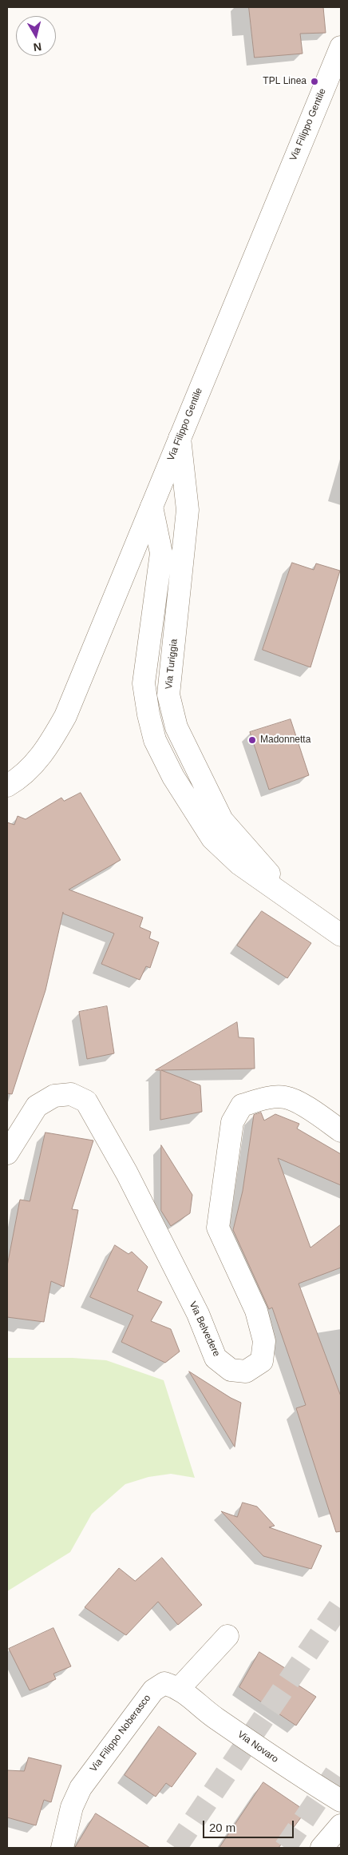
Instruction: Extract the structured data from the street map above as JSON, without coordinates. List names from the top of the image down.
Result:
{
  "streets": {
    "street": [
      "Via Filippo Gentile",
      "Via Turiggia",
      "Via Belvedere",
      "Via Filippo Noberasco",
      "Via Novaro"
    ]
  },
  "crossings": [
    ["Via Filippo Gentile", "Via Turiggia"],
    ["Via Filippo Noberasco", "Via Novaro"]
  ],
  "places": ["TPL Linea", "Madonnetta"],
  "scale_bar": "20 m",
  "north": "bottom"
}
